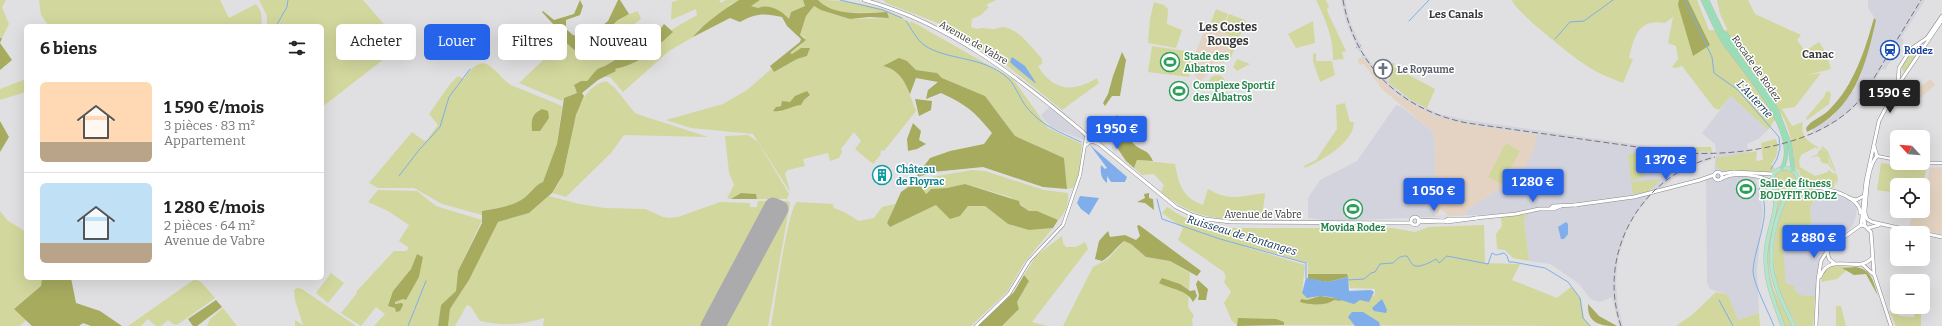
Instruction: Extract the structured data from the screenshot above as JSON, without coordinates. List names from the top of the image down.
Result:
{
  "streets": {
    "highway": ["Rocade de Rodez"],
    "main road": ["Avenue de Vabre"]
  },
  "districts": ["Les Canals", "Les Costes Rouges", "Canac"],
  "water": ["L'Auterne", "Ruisseau de Fontanges"],
  "places": {
    "station": ["Rodez"],
    "sports": [
      "Stade des Albatros",
      "Complexe Sportif des Albatros",
      "Salle de fitness BODYFIT RODEZ",
      "Movida Rodez"
    ],
    "church": ["Le Royaume"],
    "building": ["Château de Floyrac"]
  },
  "north": "top left",
  "page": {
    "chip": [
      "Acheter",
      "Louer",
      "Filtres",
      "Nouveau"
    ],
    "heading": "6 biens",
    "list": [
      {
        "name": "1 590 €/mois",
        "note": "3 pièces · 83 m² · Appartement"
      },
      {
        "name": "1 280 €/mois",
        "note": "2 pièces · 64 m² · Avenue de Vabre"
      }
    ],
    "price": [
      "1 590 €",
      "1 950 €",
      "1 370 €",
      "1 280 €",
      "1 050 €",
      "2 880 €"
    ],
    "map_buttons": ["+", "−"]
  }
}
